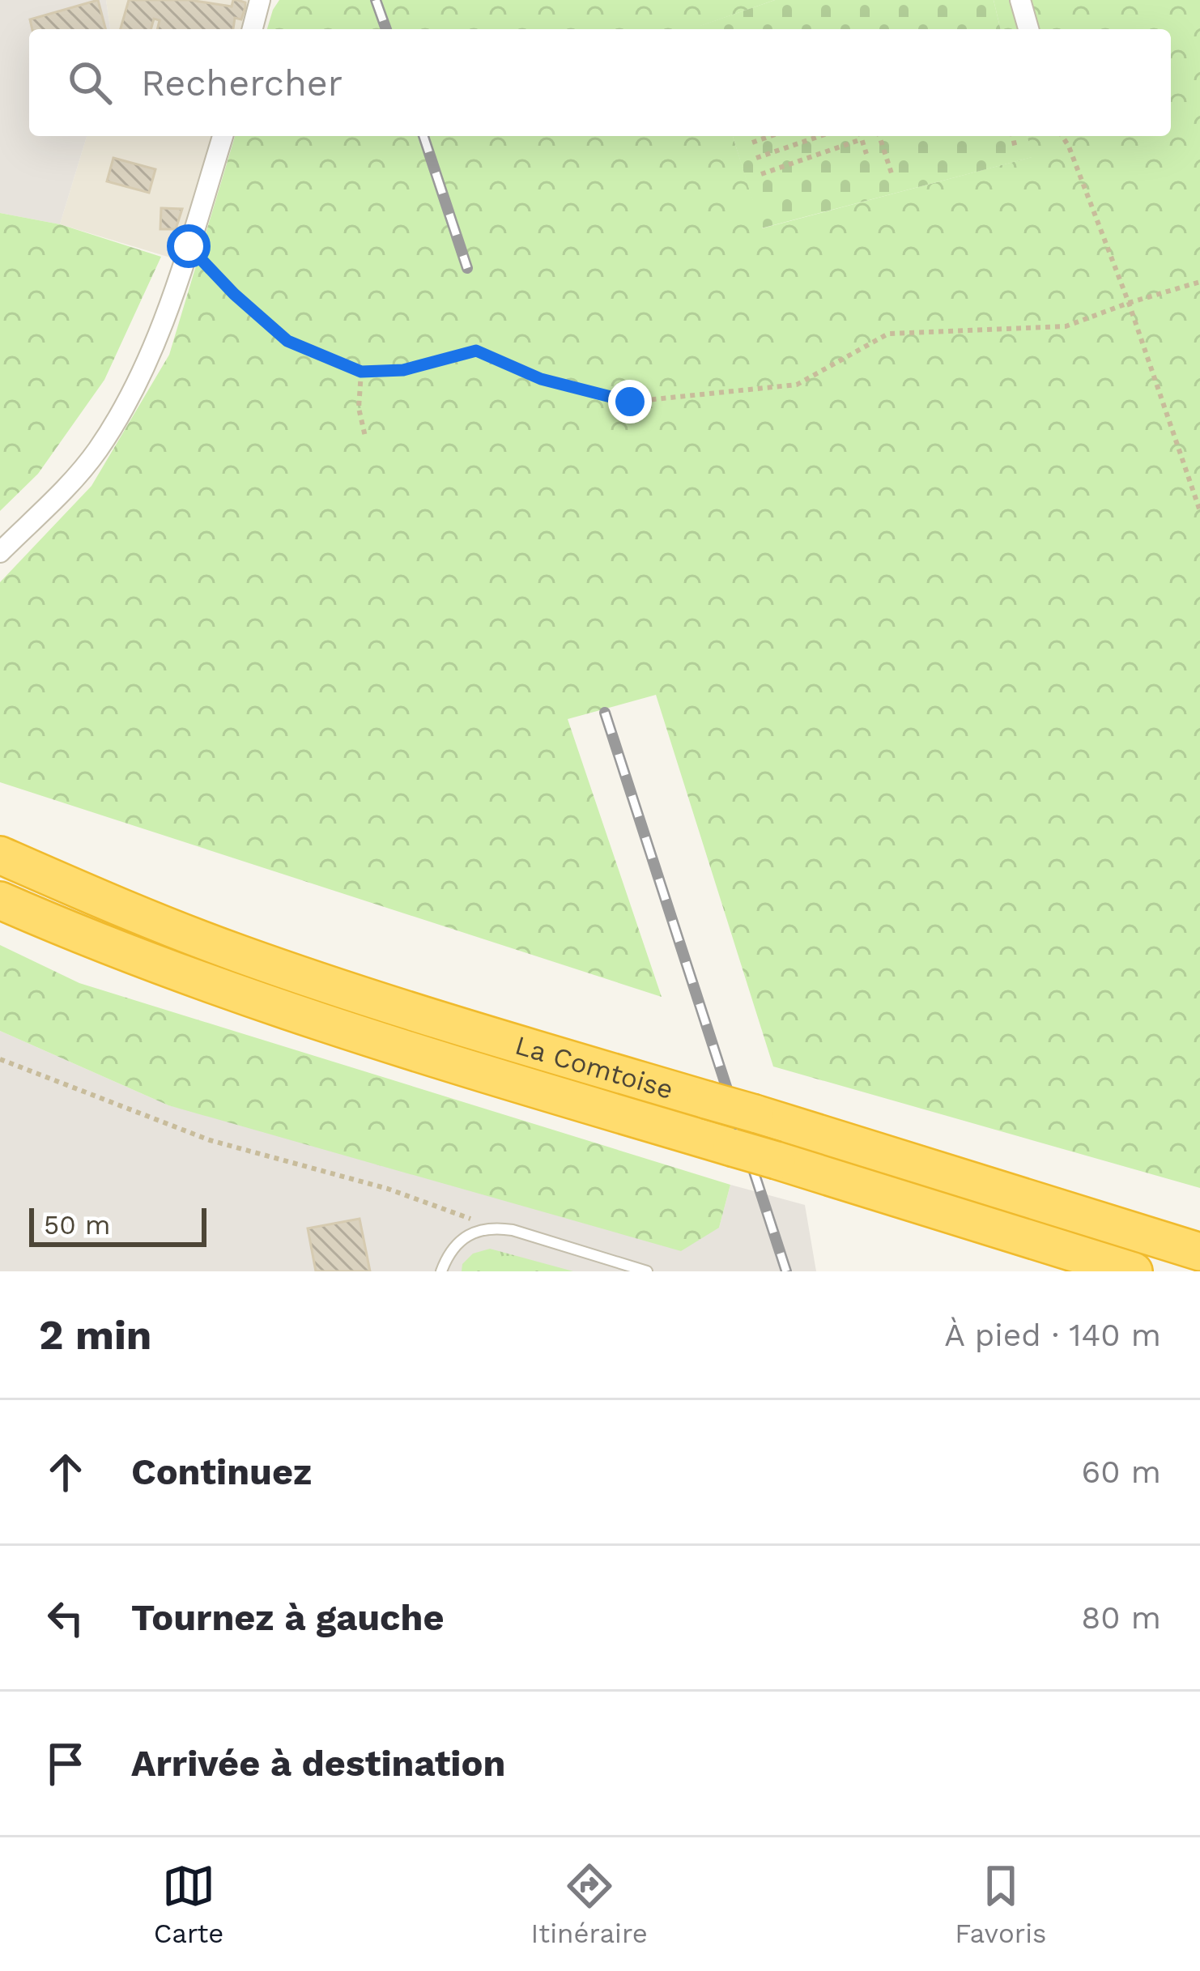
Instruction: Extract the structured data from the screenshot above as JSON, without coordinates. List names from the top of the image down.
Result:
{
  "streets": {
    "highway": ["La Comtoise"]
  },
  "scale_bar": "50 m",
  "page": {
    "search": "Rechercher",
    "scale": "50 m",
    "heading": ["2 min", "À pied · 140 m"],
    "list": [
      ["Continuez", "60 m"],
      ["Tournez à gauche", "80 m"],
      "Arrivée à destination"
    ],
    "nav": ["Carte", "Itinéraire", "Favoris"]
  }
}
